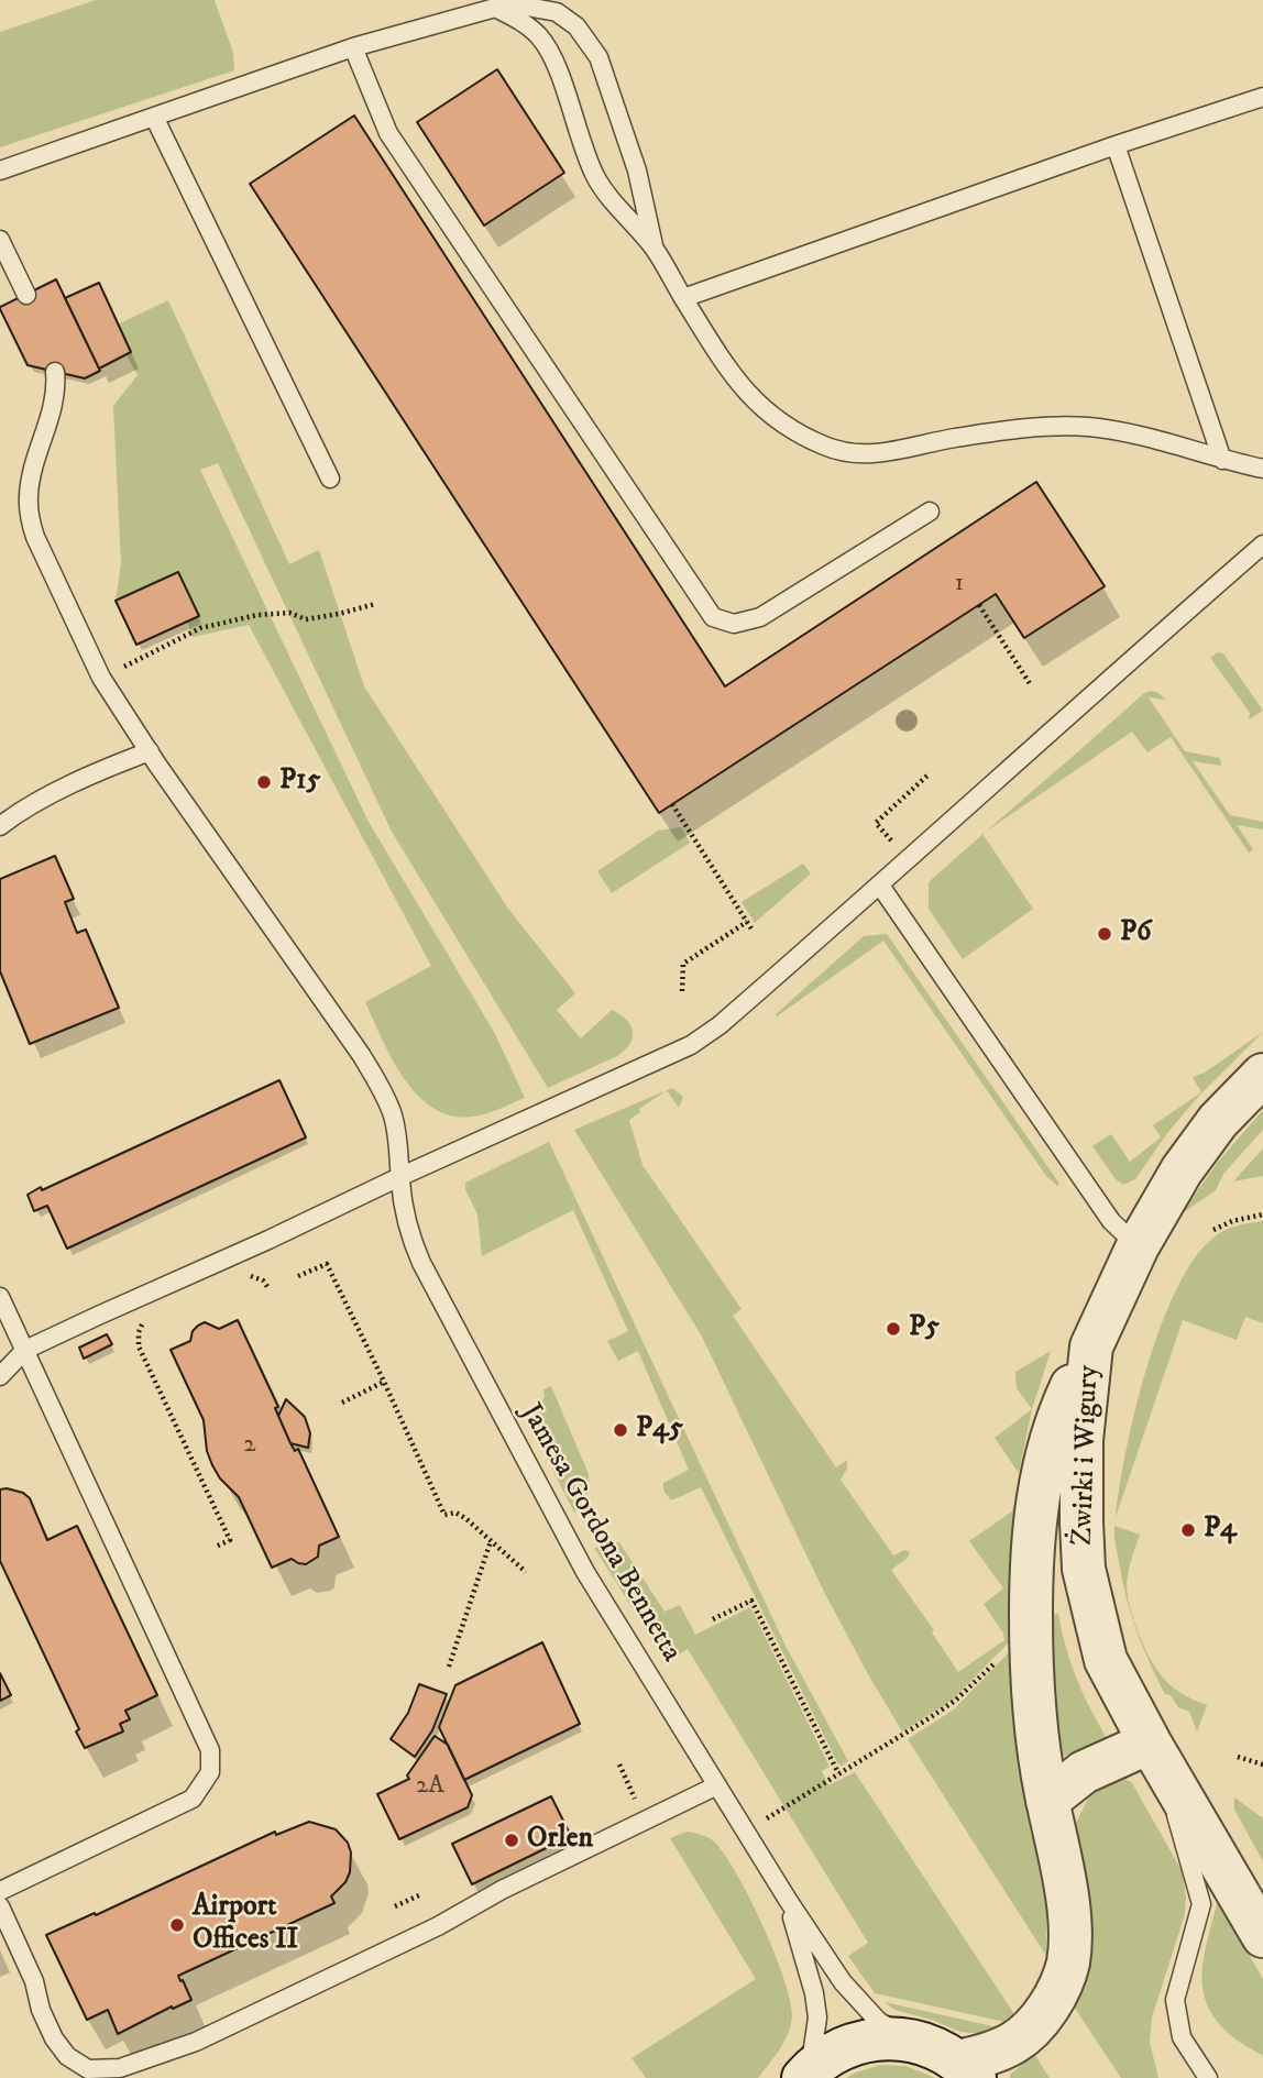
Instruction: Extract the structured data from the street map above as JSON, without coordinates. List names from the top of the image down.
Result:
{
  "streets": {
    "street": ["Żwirki i Wigury"],
    "lane": ["Jamesa Gordona Bennetta"]
  },
  "places": [
    "P15",
    "P6",
    "P5",
    "P45",
    "P4",
    "Orlen",
    "Airport Offices II"
  ],
  "house_numbers": ["1", "2", "2A"]
}
